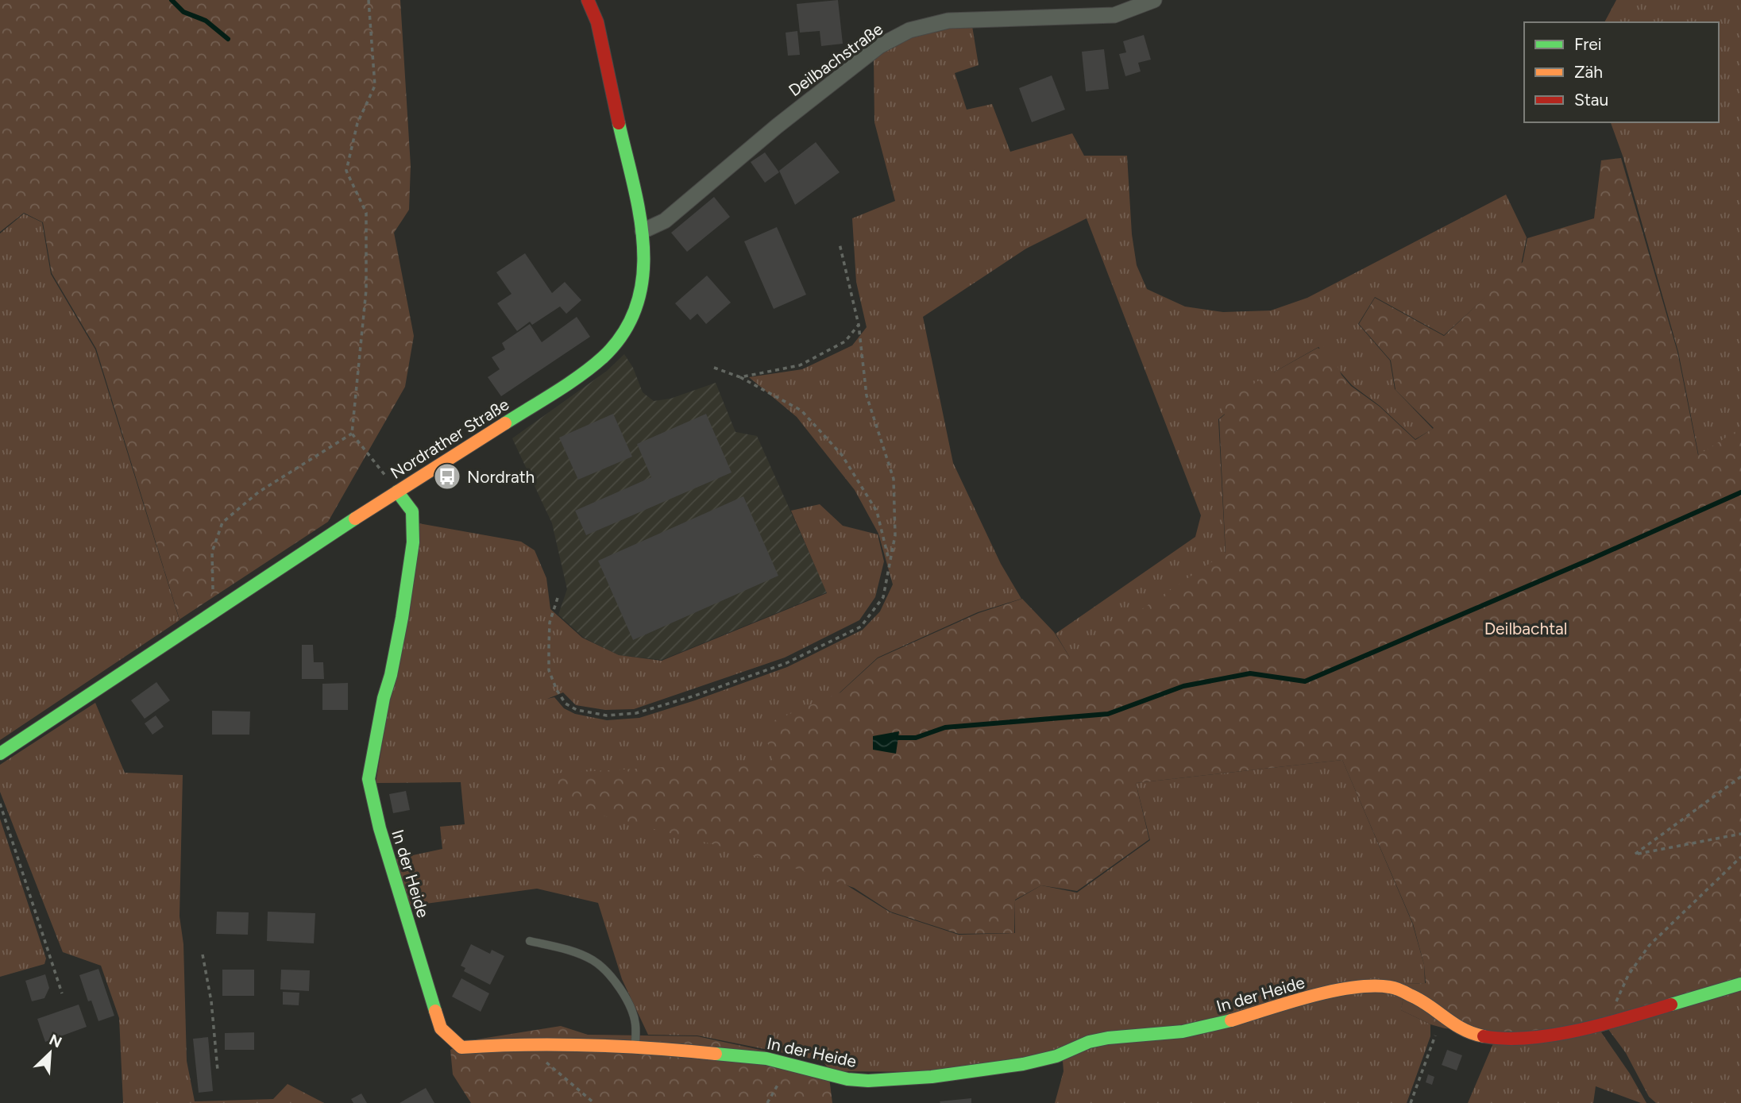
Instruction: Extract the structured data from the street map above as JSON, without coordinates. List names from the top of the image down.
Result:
{
  "streets": {
    "street": ["Deilbachstraße", "Nordrather Straße", "In der Heide"]
  },
  "crossings": [
    ["Deilbachstraße", "Nordrather Straße"],
    ["Nordrather Straße", "In der Heide"]
  ],
  "parks": ["Deilbachtal"],
  "places": {
    "bus stop": ["Nordrath"]
  },
  "legend": ["Frei", "Zäh", "Stau"],
  "north": "top right"
}
